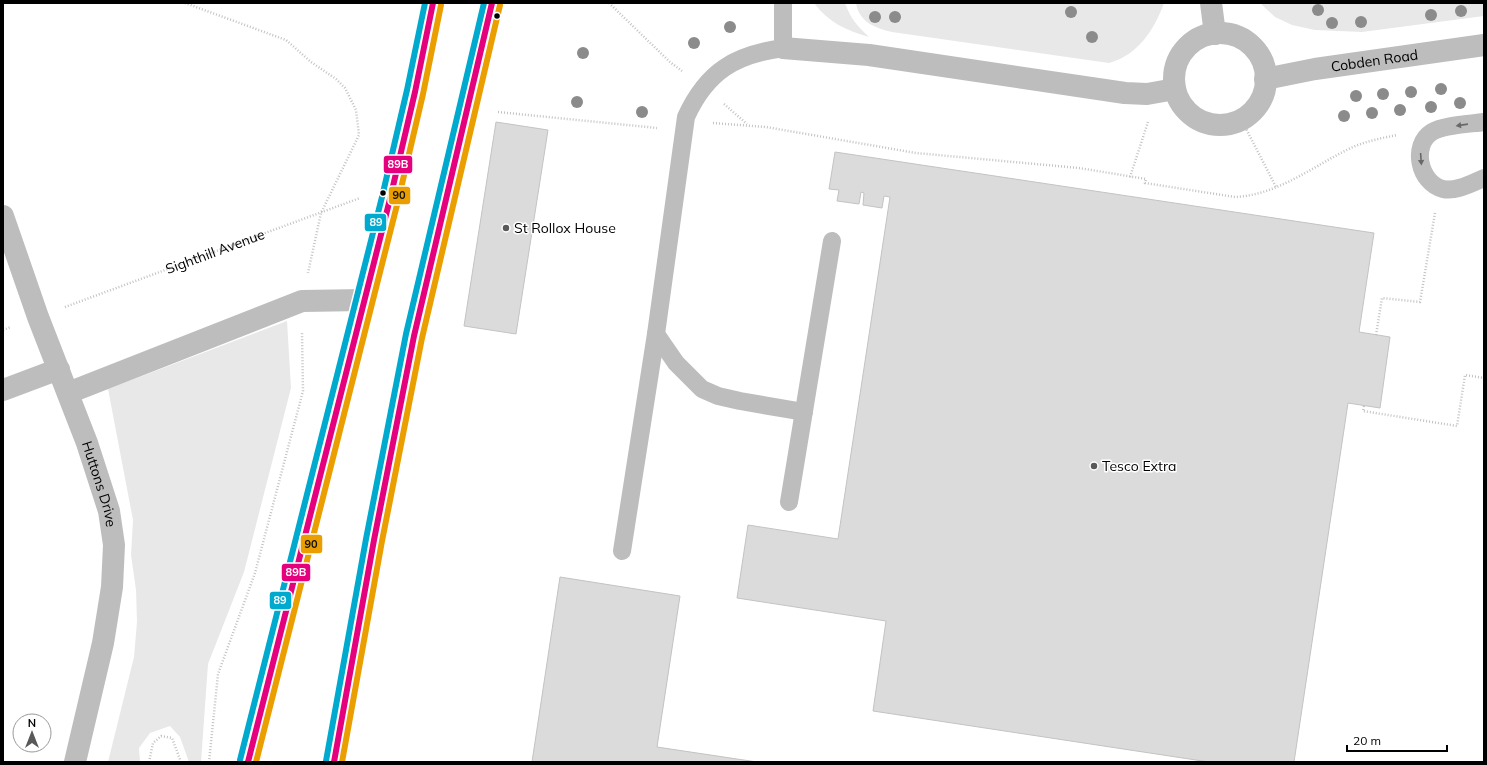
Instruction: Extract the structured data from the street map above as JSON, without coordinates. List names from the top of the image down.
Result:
{
  "streets": {
    "street": ["Cobden Road", "Huttons Drive"],
    "path": ["Sighthill Avenue"]
  },
  "crossings": [
    ["Sighthill Avenue", "Huttons Drive"]
  ],
  "places": ["St Rollox House", "Tesco Extra"],
  "lines": ["transit line 89B", "transit line 89", "transit line 90"],
  "scale_bar": "20 m",
  "north": "top"
}
